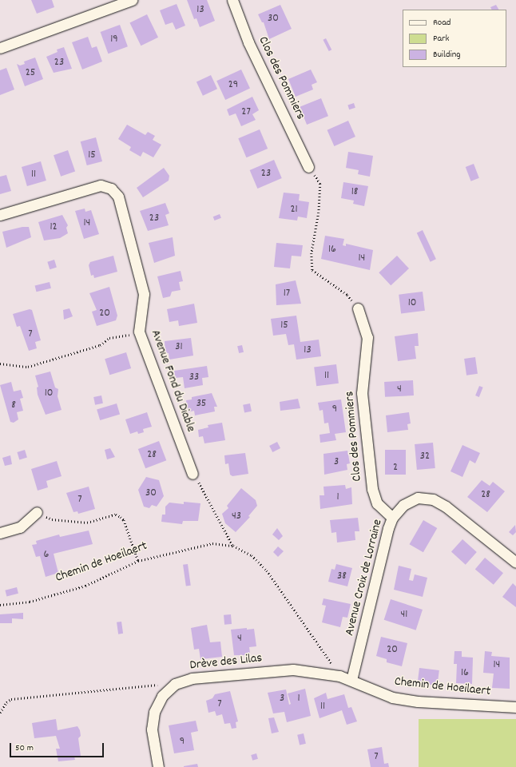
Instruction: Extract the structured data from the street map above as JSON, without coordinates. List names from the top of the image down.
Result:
{
  "streets": {
    "street": [
      "Clos des Pommiers",
      "Avenue Fond du Diable",
      "Chemin de Hoeilaert",
      "Avenue Croix de Lorraine",
      "Drève des Lilas"
    ]
  },
  "crossings": [
    ["Clos des Pommiers", "Avenue Croix de Lorraine"],
    ["Chemin de Hoeilaert", "Avenue Croix de Lorraine"],
    ["Chemin de Hoeilaert", "Drève des Lilas"],
    ["Avenue Croix de Lorraine", "Drève des Lilas"]
  ],
  "house_numbers": [
    "13",
    "30",
    "19",
    "23",
    "25",
    "29",
    "27",
    "15",
    "23",
    "11",
    "18",
    "21",
    "23",
    "14",
    "12",
    "16",
    "14",
    "17",
    "10",
    "20",
    "15",
    "7",
    "31",
    "13",
    "11",
    "33",
    "4",
    "10",
    "35",
    "8",
    "9",
    "28",
    "32",
    "3",
    "2",
    "30",
    "28",
    "1",
    "7",
    "43",
    "6",
    "38",
    "41",
    "4",
    "20",
    "14",
    "16",
    "3",
    "1",
    "7",
    "11",
    "9",
    "7"
  ],
  "legend": ["Road", "Park", "Building"],
  "scale_bar": "50 m"
}
